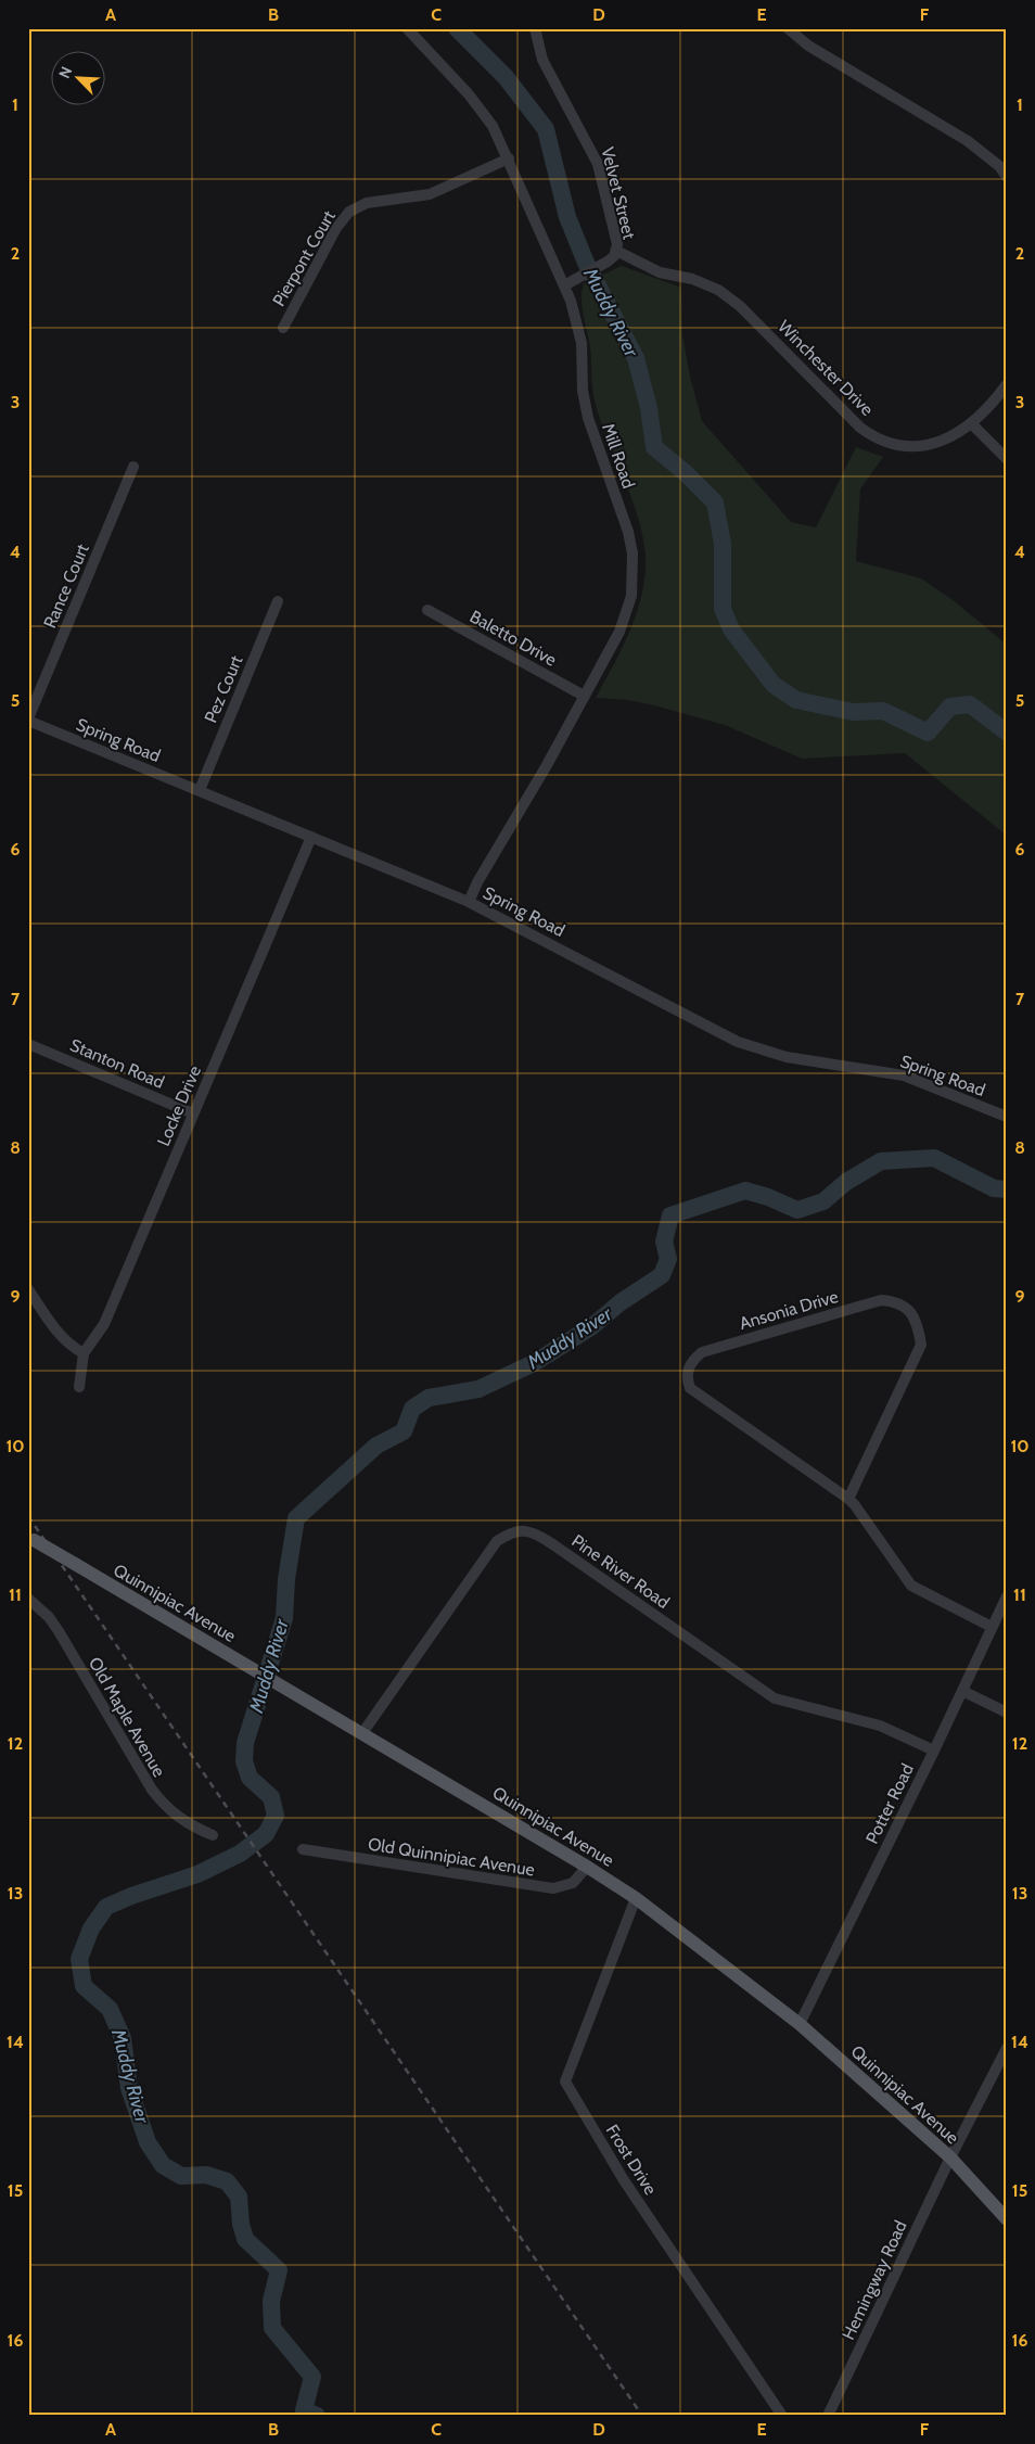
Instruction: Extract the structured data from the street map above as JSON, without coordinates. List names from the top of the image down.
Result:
{
  "streets": {
    "main road": ["Quinnipiac Avenue"],
    "street": [
      "Velvet Street",
      "Pierpont Court",
      "Winchester Drive",
      "Mill Road",
      "Rance Court",
      "Baletto Drive",
      "Pez Court",
      "Spring Road",
      "Stanton Road",
      "Locke Drive",
      "Ansonia Drive",
      "Pine River Road",
      "Old Maple Avenue",
      "Potter Road",
      "Old Quinnipiac Avenue",
      "Frost Drive",
      "Hemingway Road"
    ]
  },
  "crossings": [
    ["Velvet Street", "Winchester Drive"],
    ["Velvet Street", "Mill Road"],
    ["Pierpont Court", "Mill Road"],
    ["Mill Road", "Baletto Drive"],
    ["Mill Road", "Spring Road"],
    ["Rance Court", "Spring Road"],
    ["Pez Court", "Spring Road"],
    ["Spring Road", "Locke Drive"],
    ["Stanton Road", "Locke Drive"],
    ["Ansonia Drive", "Potter Road"],
    ["Pine River Road", "Quinnipiac Avenue"],
    ["Pine River Road", "Potter Road"],
    ["Quinnipiac Avenue", "Potter Road"],
    ["Quinnipiac Avenue", "Old Quinnipiac Avenue"],
    ["Quinnipiac Avenue", "Frost Drive"],
    ["Quinnipiac Avenue", "Hemingway Road"]
  ],
  "water": ["Muddy River"],
  "north": "top left",
  "grid": {
    "columns": [
      "A",
      "B",
      "C",
      "D",
      "E",
      "F"
    ],
    "rows": [
      "1",
      "2",
      "3",
      "4",
      "5",
      "6",
      "7",
      "8",
      "9",
      "10",
      "11",
      "12",
      "13",
      "14",
      "15",
      "16"
    ]
  }
}
